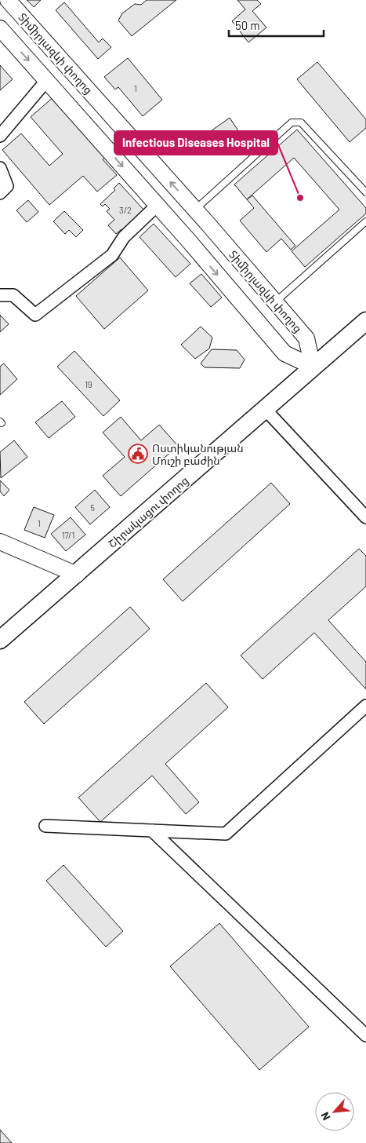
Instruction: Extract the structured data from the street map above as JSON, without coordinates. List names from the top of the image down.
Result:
{
  "streets": {
    "main road": ["Շիրակացու փողոց"],
    "street": ["Տիմիրյազևի փողոց"]
  },
  "crossings": [
    ["Տիմիրյազևի փողոց", "Շիրակացու փողոց"]
  ],
  "places": {
    "other": ["Infectious Diseases Hospital"],
    "public building": ["Ոստիկանության Մուշի բաժին"]
  },
  "house_numbers": [
    "1",
    "3/2",
    "19",
    "5",
    "1",
    "17/1"
  ],
  "scale_bar": "50 m",
  "north": "bottom left"
}
